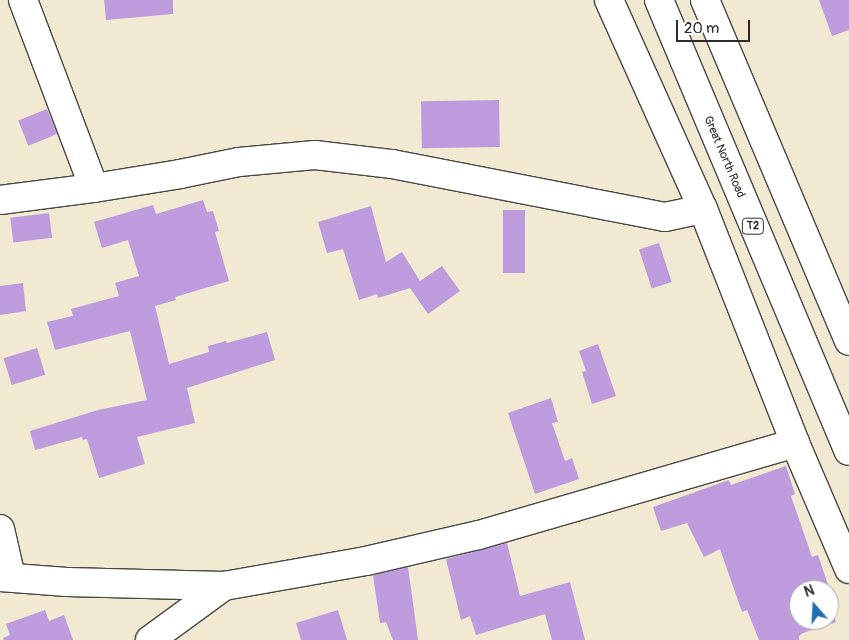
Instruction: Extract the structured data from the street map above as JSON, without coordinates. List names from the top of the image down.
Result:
{
  "streets": {
    "street": ["Great North Road", "T2"]
  },
  "scale_bar": "20 m",
  "north": "top"
}
